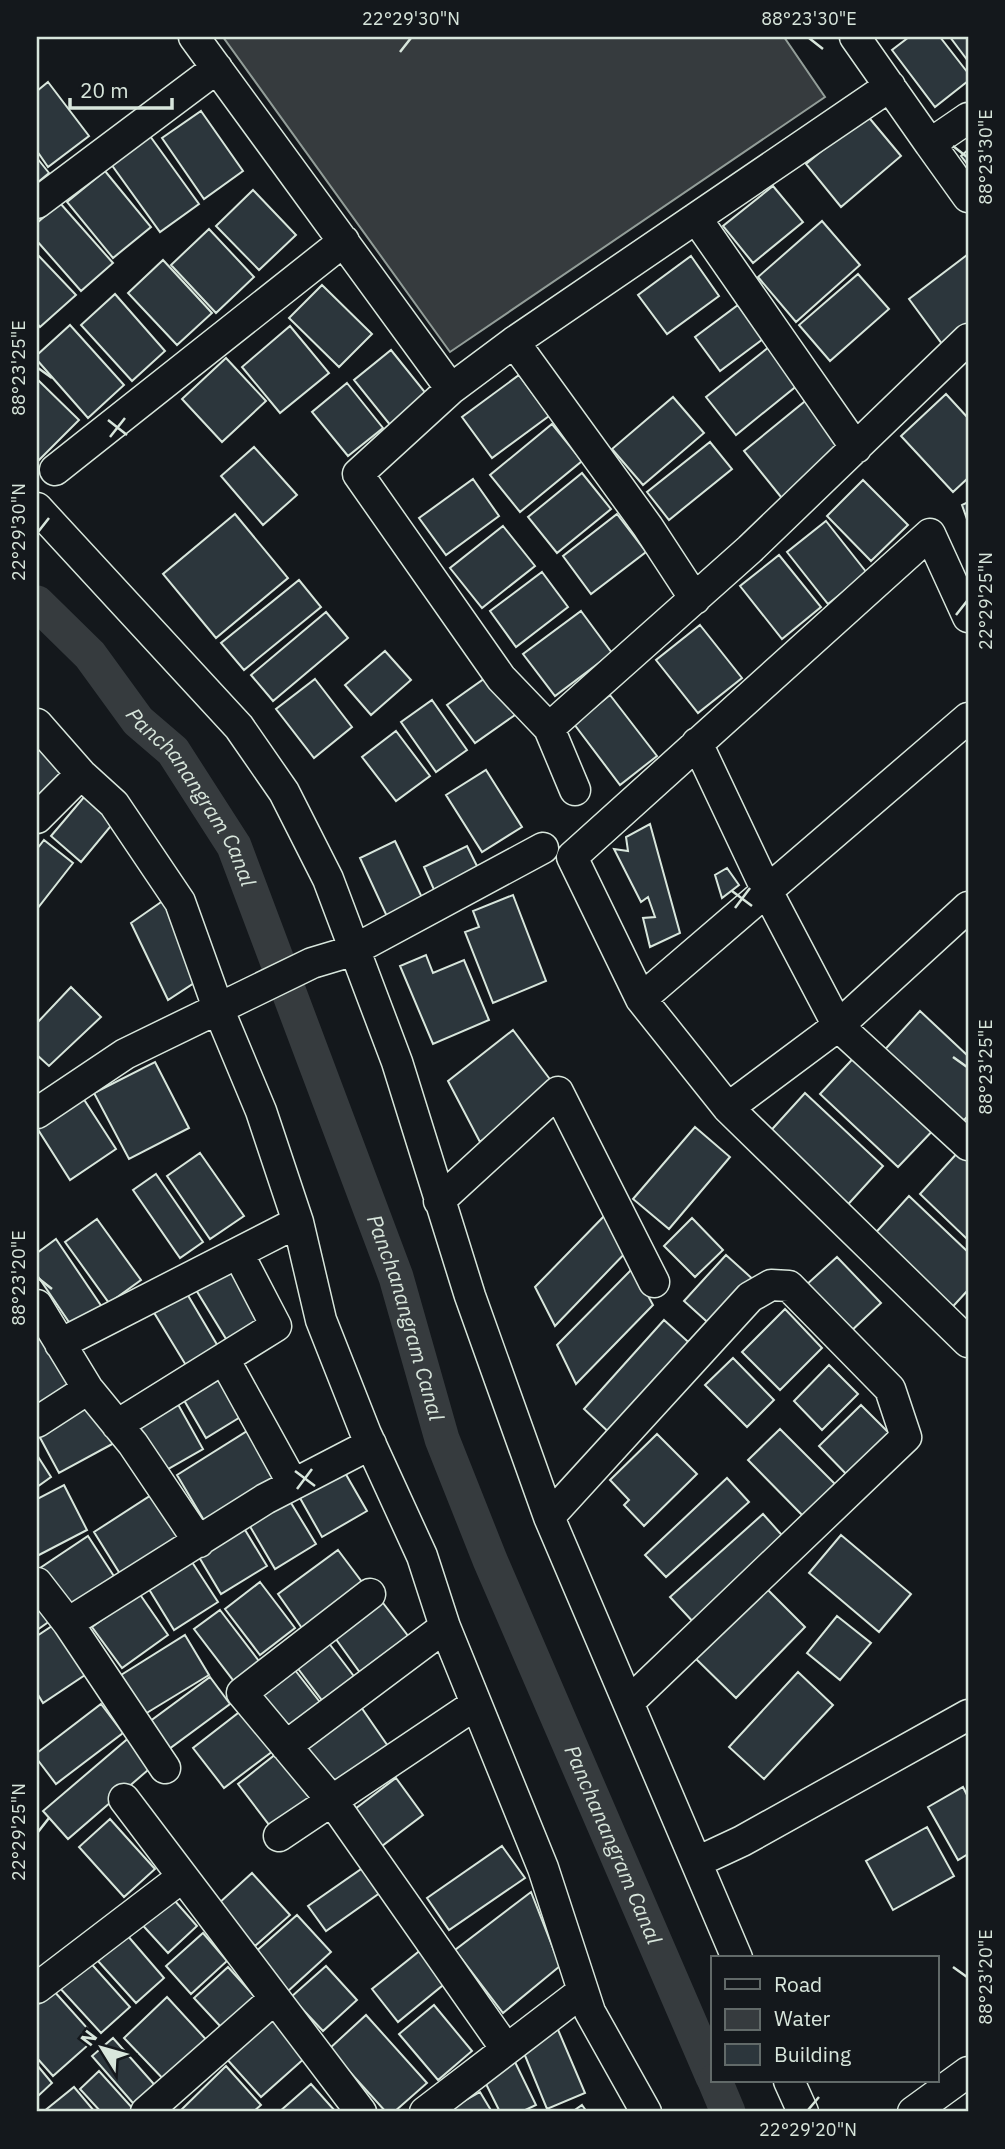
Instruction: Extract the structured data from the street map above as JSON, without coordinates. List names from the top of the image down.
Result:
{
  "water": ["Panchanangram Canal"],
  "legend": ["Road", "Water", "Building"],
  "scale_bar": "20 m",
  "north": "top left",
  "coordinates": [
    "22°29'30\"N",
    "88°23'30\"E",
    "88°23'25\"E",
    "22°29'25\"N",
    "88°23'20\"E",
    "22°29'20\"N"
  ]
}
